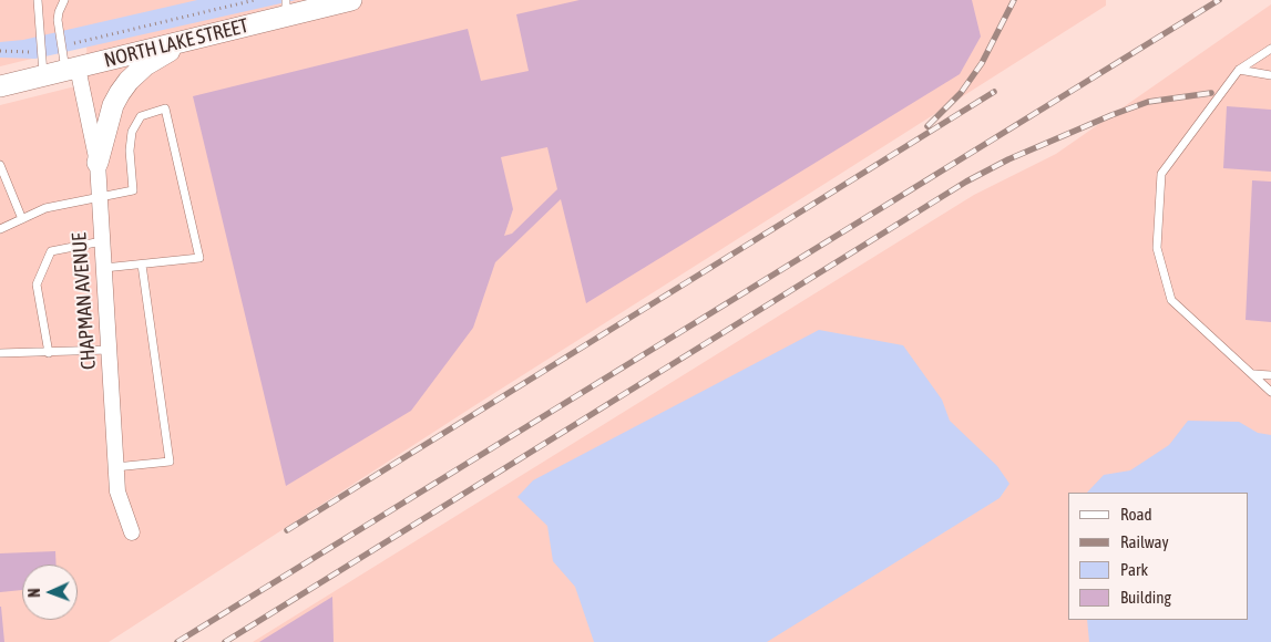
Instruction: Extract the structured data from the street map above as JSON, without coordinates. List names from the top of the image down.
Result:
{
  "streets": {
    "main road": ["NORTH LAKE STREET"],
    "street": ["CHAPMAN AVENUE"]
  },
  "crossings": [
    ["NORTH LAKE STREET", "CHAPMAN AVENUE"]
  ],
  "legend": [
    "Road",
    "Railway",
    "Park",
    "Building"
  ],
  "north": "left"
}
